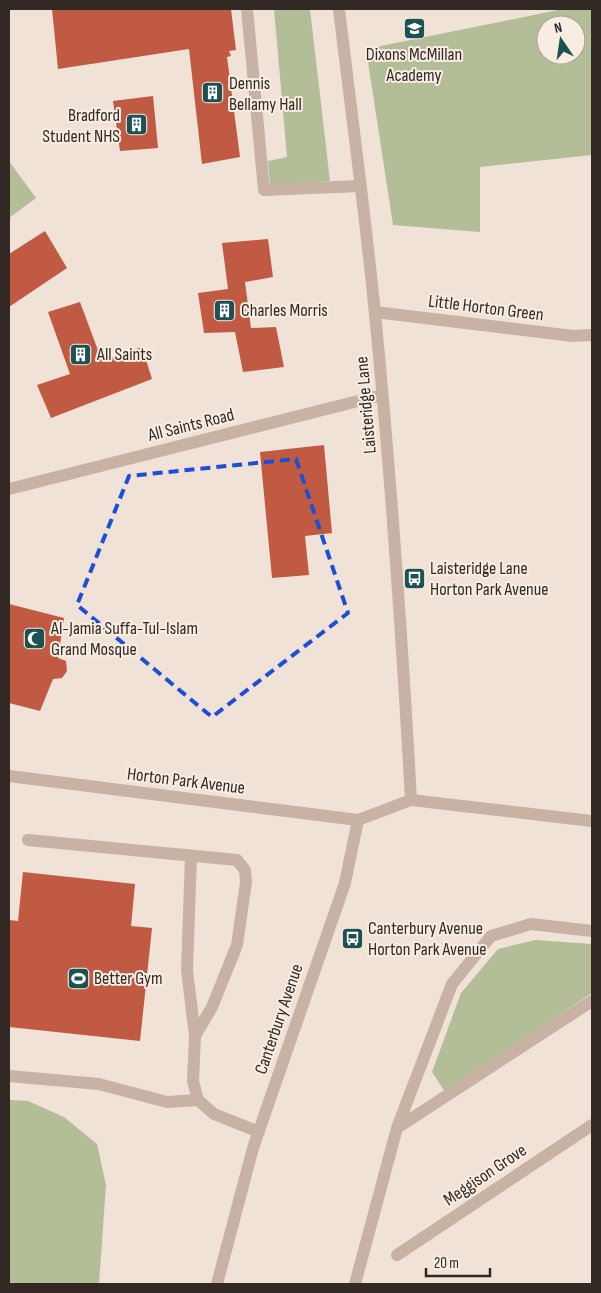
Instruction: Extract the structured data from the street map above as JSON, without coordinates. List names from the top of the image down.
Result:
{
  "streets": {
    "street": [
      "Little Horton Green",
      "Laisteridge Lane",
      "All Saints Road",
      "Horton Park Avenue",
      "Canterbury Avenue",
      "Meggison Grove"
    ]
  },
  "crossings": [
    ["Little Horton Green", "Laisteridge Lane"],
    ["Laisteridge Lane", "All Saints Road"],
    ["Horton Park Avenue", "Canterbury Avenue"]
  ],
  "places": {
    "school or university": ["Dixons McMillan Academy"],
    "building": [
      "Dennis Bellamy Hall",
      "Bradford Student NHS",
      "Charles Morris",
      "All Saints"
    ],
    "bus stop": ["Laisteridge Lane Horton Park Avenue", "Canterbury Avenue Horton Park Avenue"],
    "mosque": ["Al-Jamia Suffa-Tul-Islam Grand Mosque"],
    "sports": ["Better Gym"]
  },
  "scale_bar": "20 m",
  "north": "top"
}
